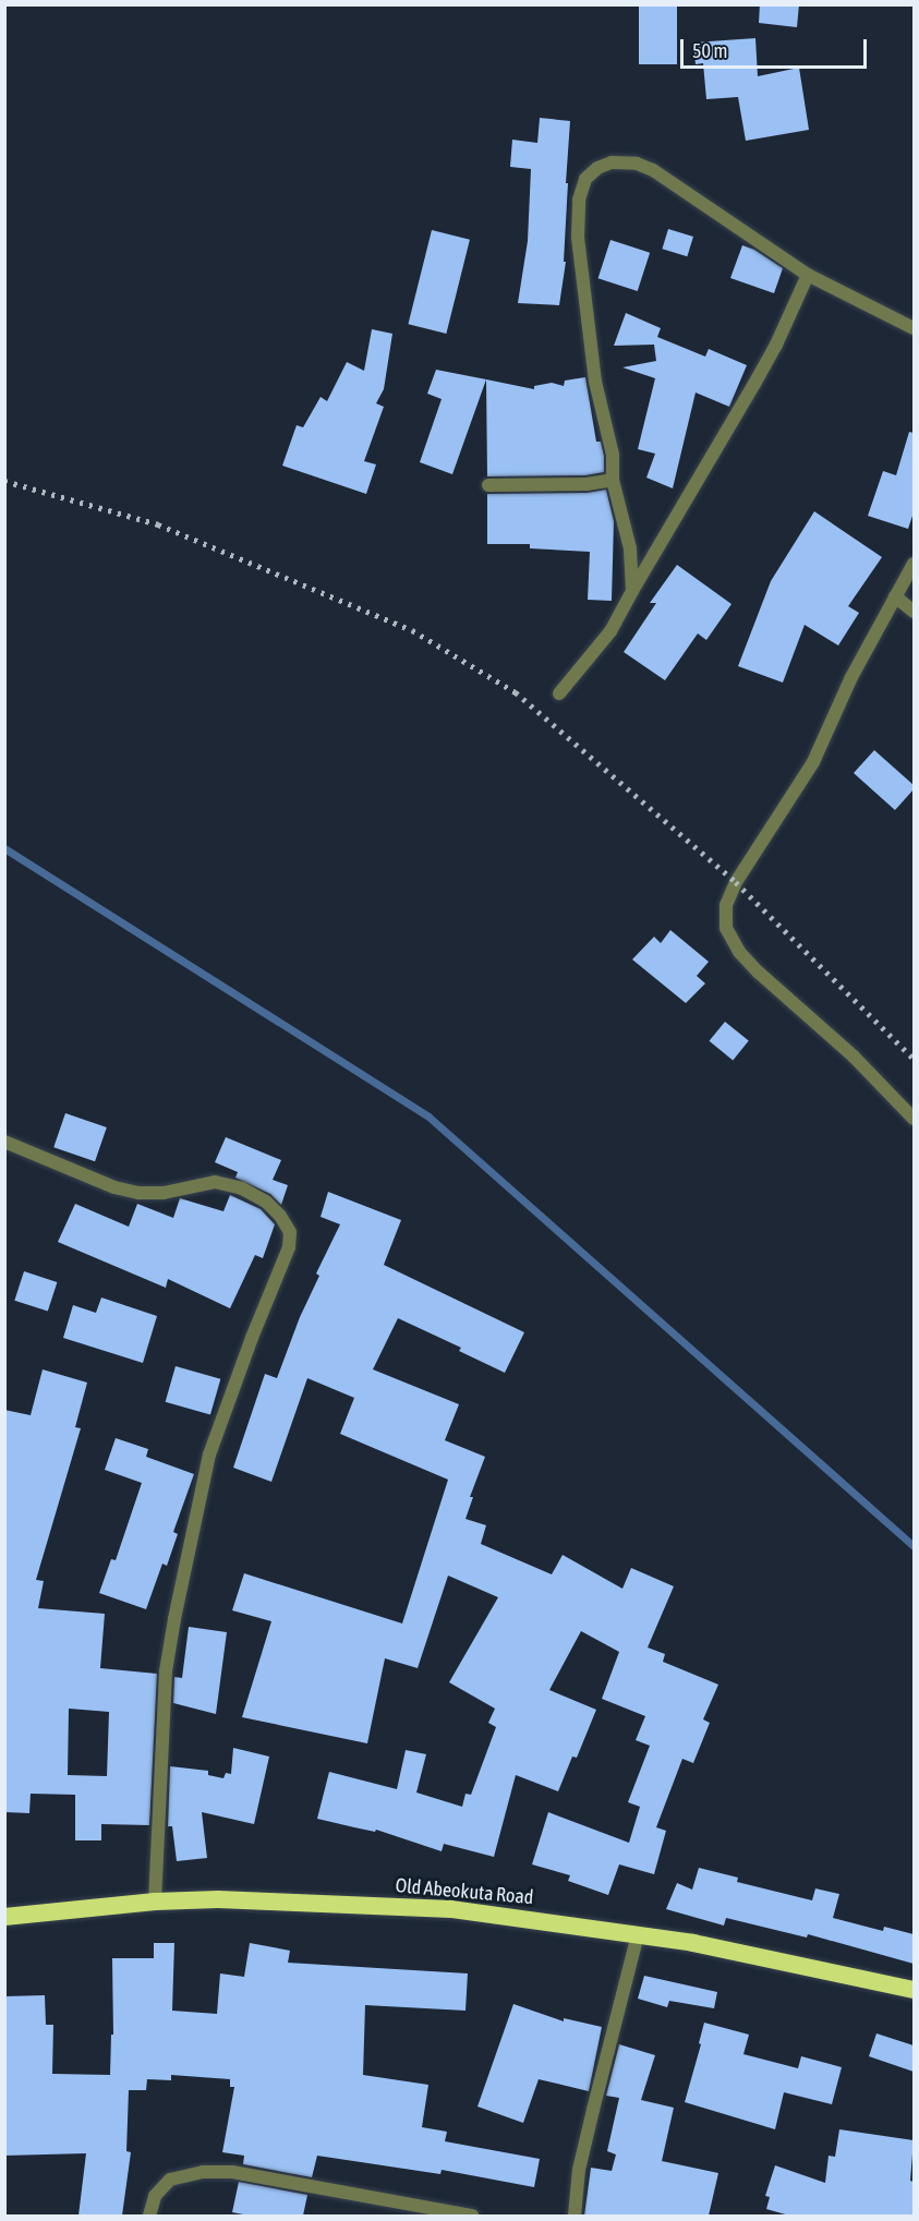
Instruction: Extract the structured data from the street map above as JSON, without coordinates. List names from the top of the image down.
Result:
{
  "streets": {
    "highway": ["Old Abeokuta Road"]
  },
  "scale_bar": "50 m"
}
